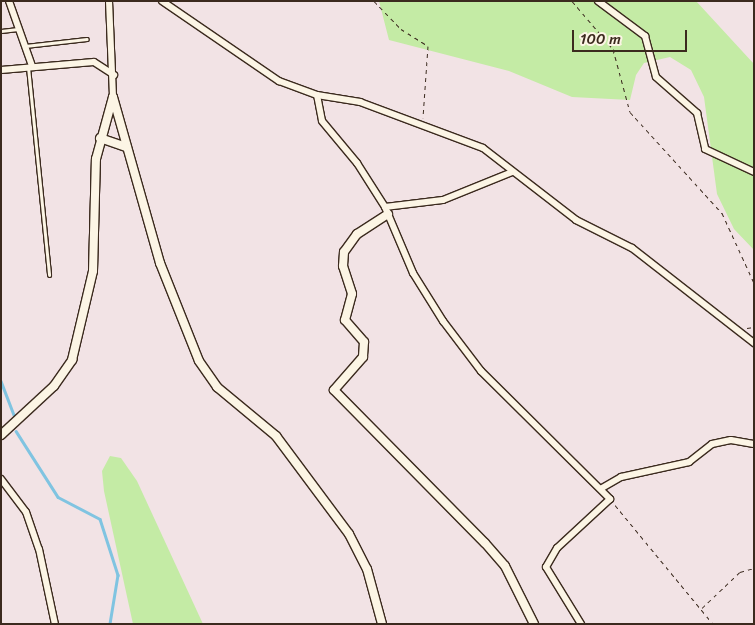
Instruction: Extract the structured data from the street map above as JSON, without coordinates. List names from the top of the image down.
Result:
{
  "scale_bar": "100 m"
}
